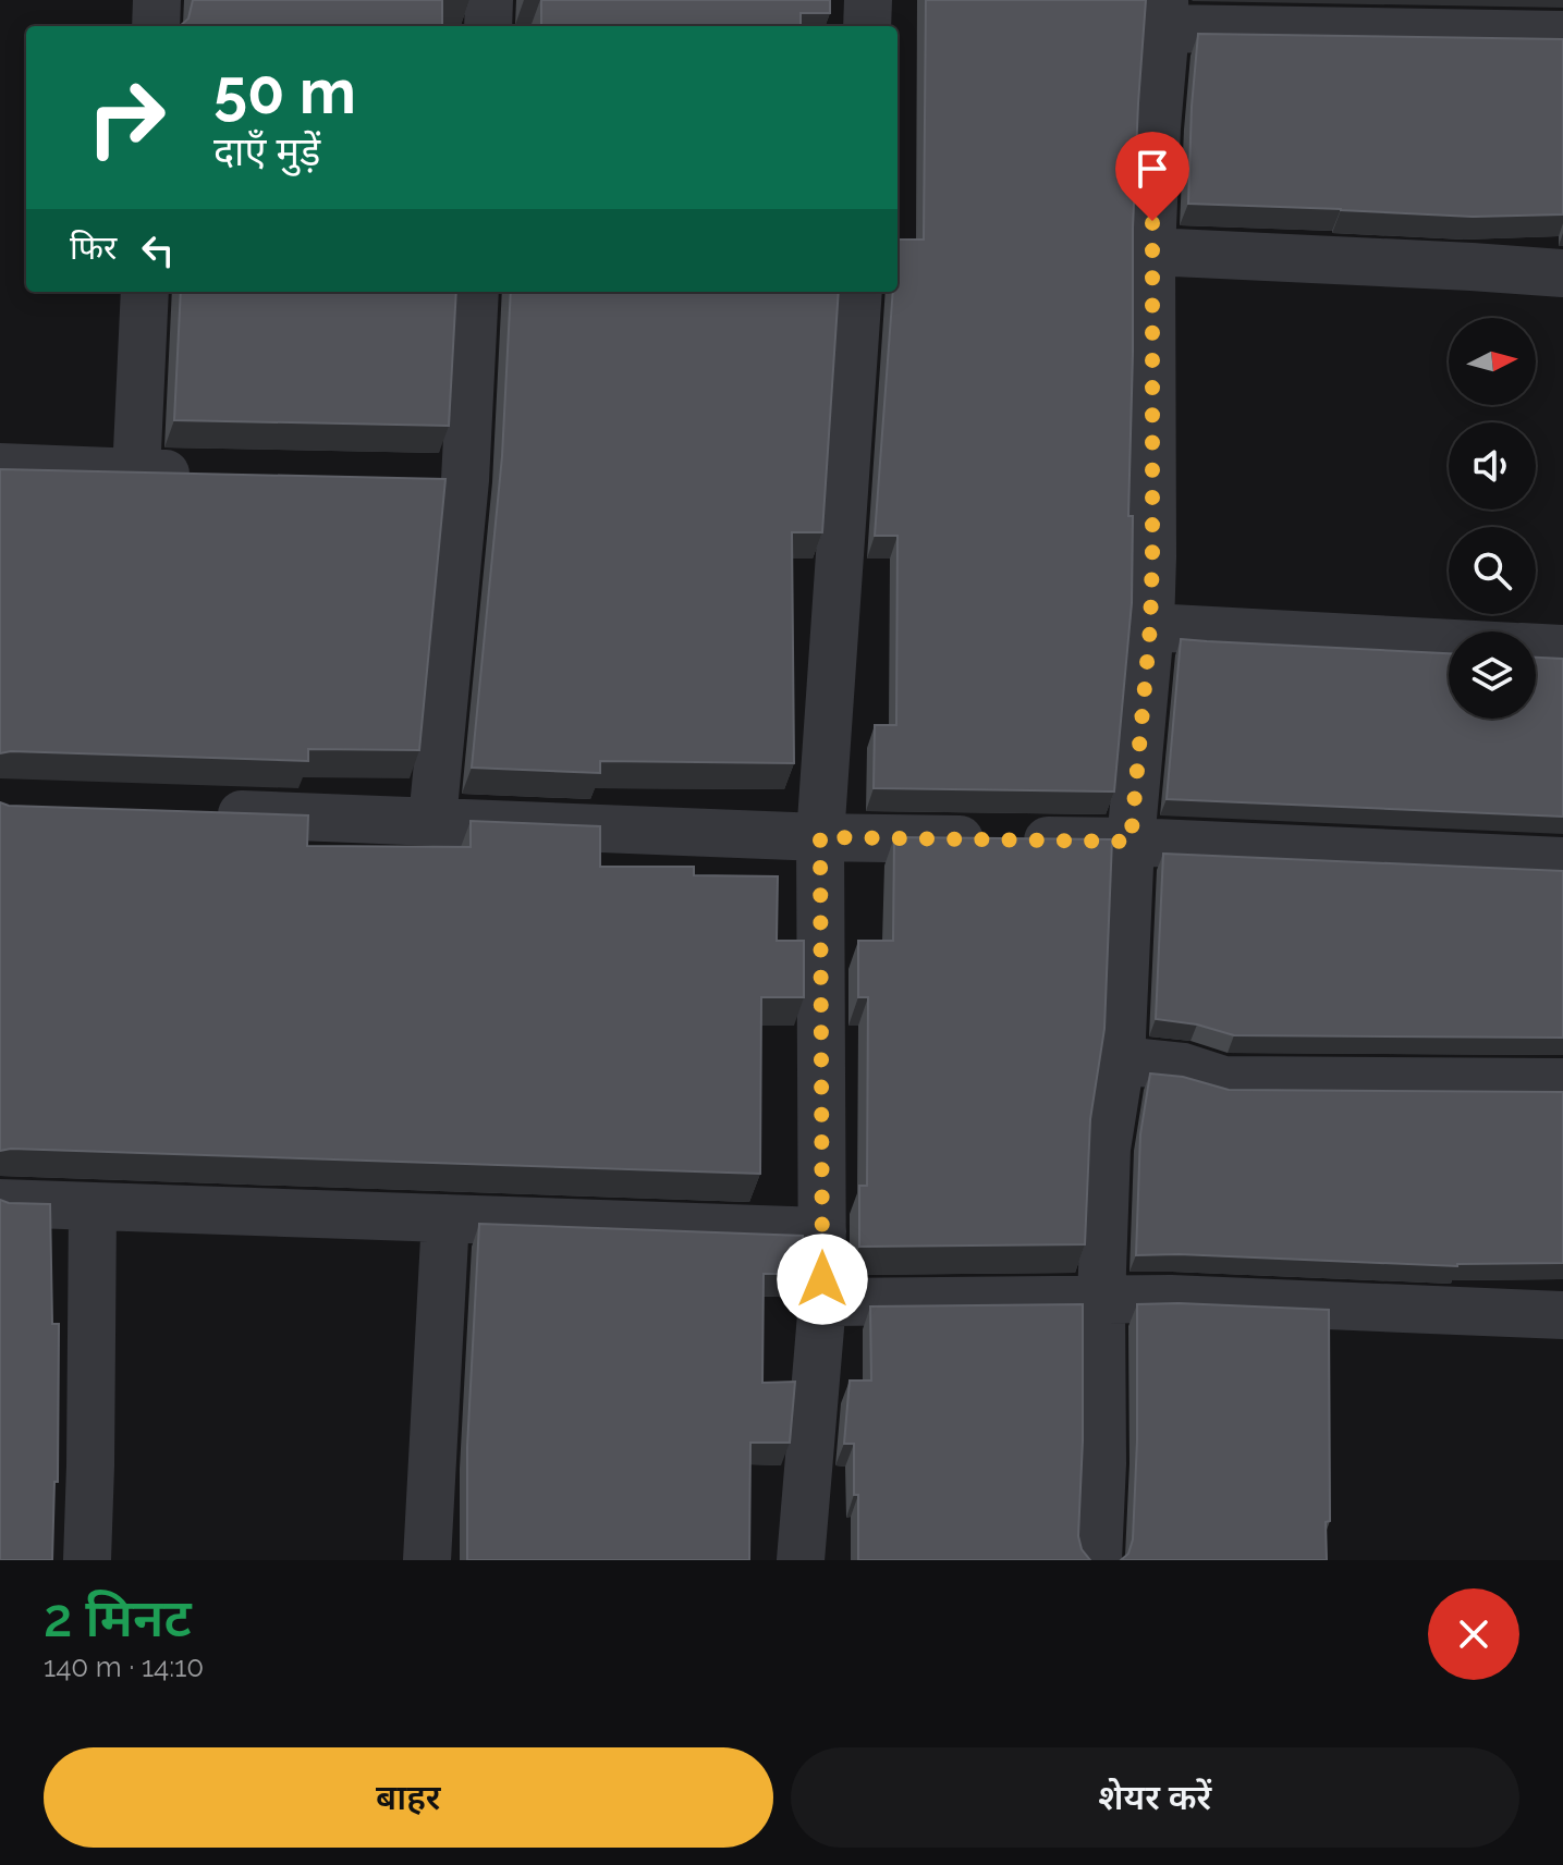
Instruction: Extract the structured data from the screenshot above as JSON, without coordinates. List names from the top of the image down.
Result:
{
  "north": "right",
  "page": {
    "turn": ["50 m", "दाएँ मुड़ें"],
    "then": "फिर",
    "heading": ["2 मिनट", "140 m · 14:10"],
    "buttons": ["बाहर", "शेयर करें"]
  }
}
